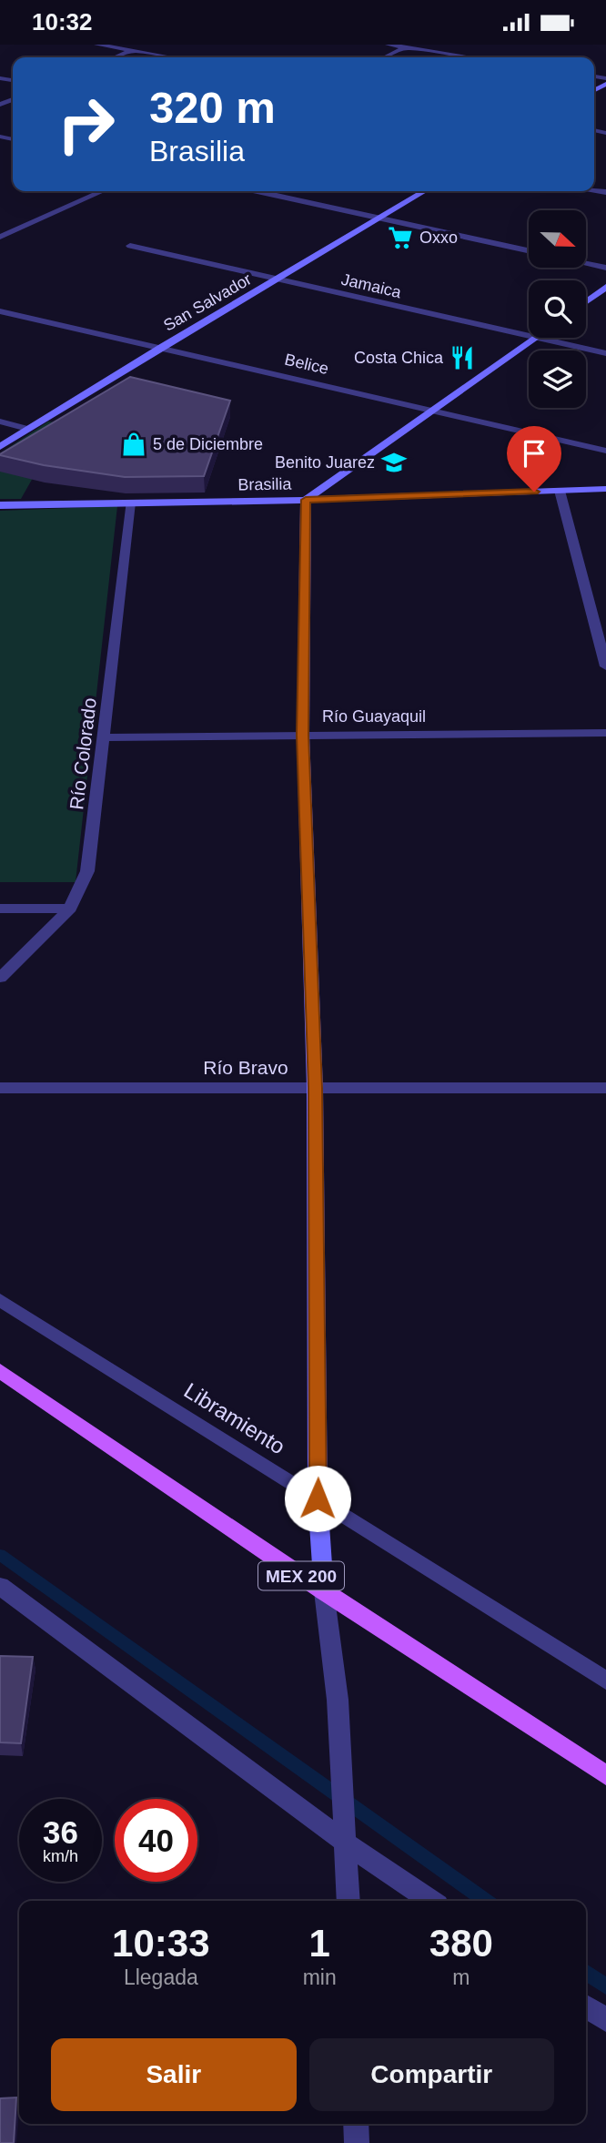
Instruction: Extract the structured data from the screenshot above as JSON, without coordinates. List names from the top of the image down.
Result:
{
  "streets": {
    "main road": ["MEX 200"],
    "street": [
      "Jamaica",
      "San Salvador",
      "Belice",
      "Brasilia",
      "Río Guayaquil",
      "Río Colorado",
      "Río Bravo",
      "Libramiento"
    ]
  },
  "crossings": [
    ["Jamaica", "San Salvador"],
    ["San Salvador", "Belice"],
    ["Brasilia", "Río Colorado"],
    ["Río Guayaquil", "Río Colorado"]
  ],
  "places": {
    "supermarket": ["Oxxo"],
    "restaurant": ["Costa Chica"],
    "shop": ["5 de Diciembre"],
    "school or university": ["Benito Juarez"]
  },
  "north": "right",
  "page": {
    "status": "10:32",
    "turn": ["320 m", "Brasilia"],
    "speed": "36 km/h",
    "limit": "40",
    "eta": [
      "10:33",
      "Llegada",
      "1",
      "min",
      "380",
      "m"
    ],
    "buttons": ["Salir", "Compartir"]
  }
}
